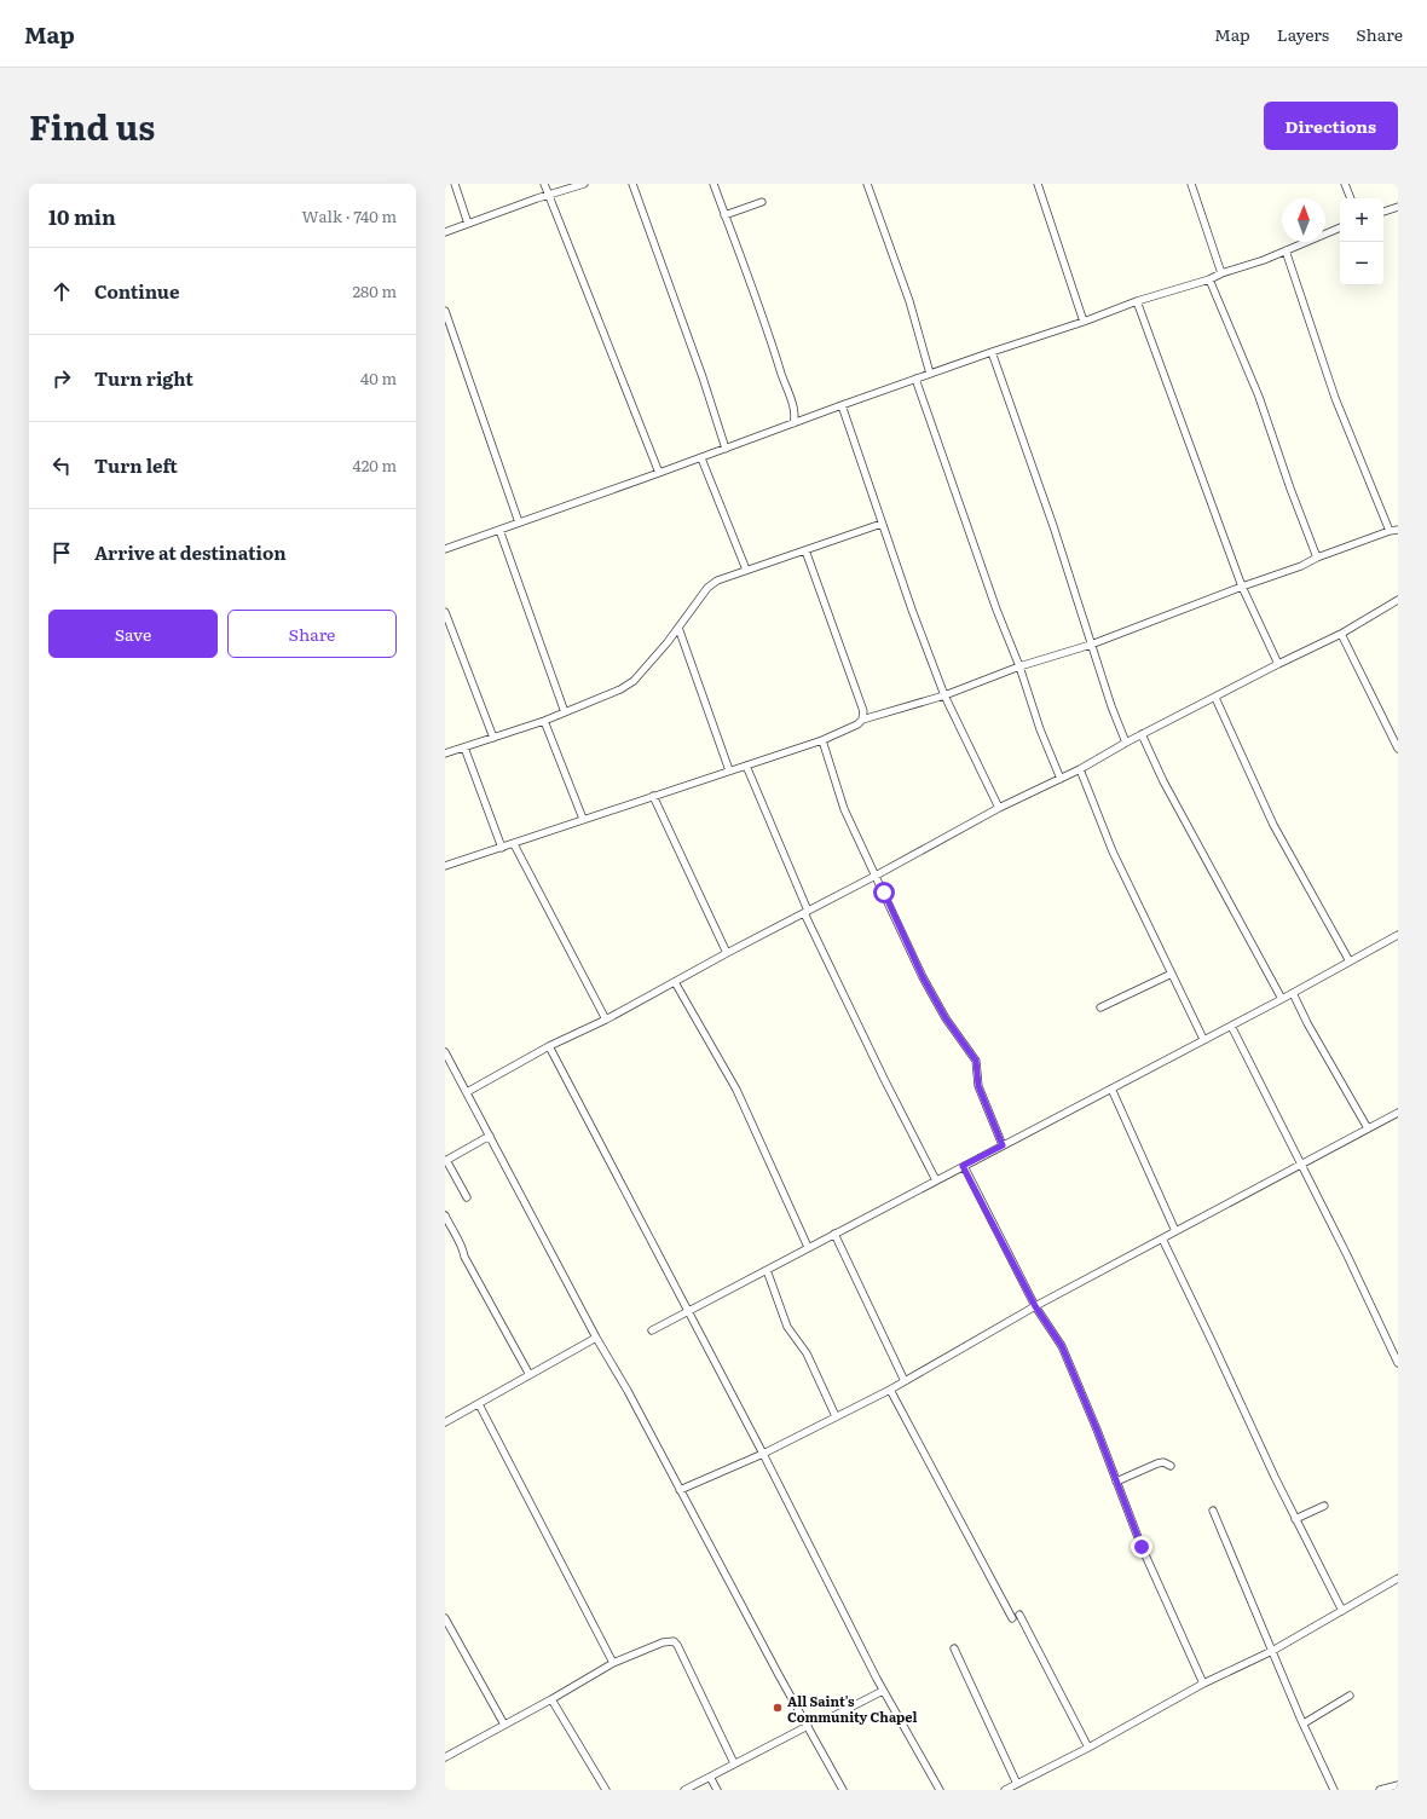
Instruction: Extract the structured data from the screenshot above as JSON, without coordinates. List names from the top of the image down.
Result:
{
  "places": ["All Saint's Community Chapel"],
  "north": "top",
  "page": {
    "header": "Map",
    "nav": ["Map", "Layers", "Share"],
    "title": "Find us",
    "buttons": [
      "Directions",
      ["Save", "Share"]
    ],
    "heading": ["10 min", "Walk · 740 m"],
    "map_buttons": ["+", "−"],
    "list": [
      ["Continue", "280 m"],
      ["Turn right", "40 m"],
      ["Turn left", "420 m"],
      "Arrive at destination"
    ]
  }
}
